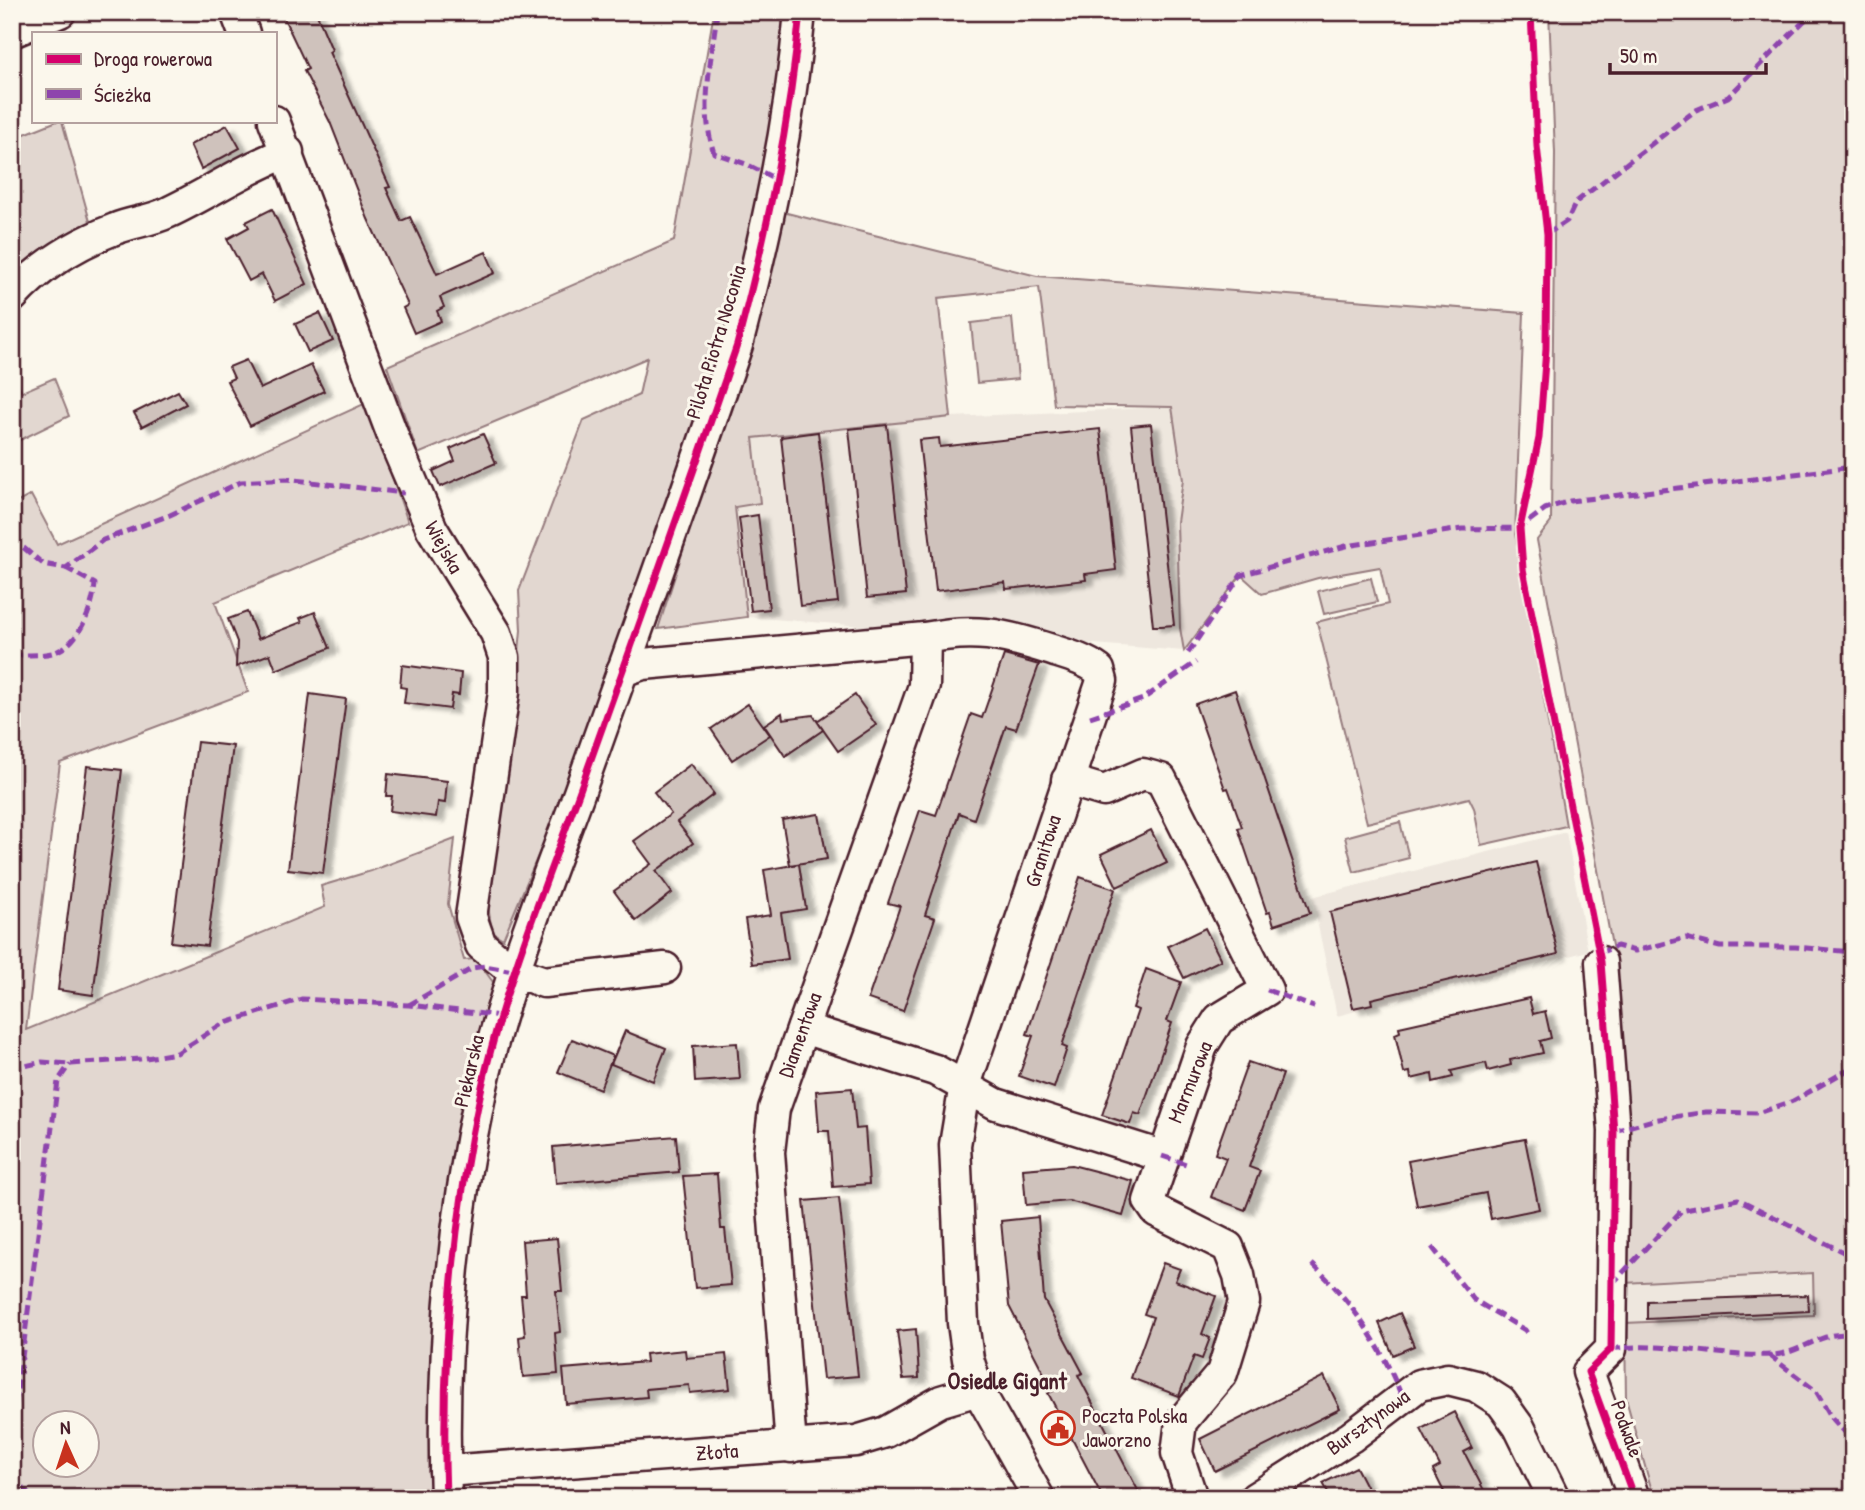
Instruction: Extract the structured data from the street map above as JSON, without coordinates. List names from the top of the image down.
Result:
{
  "streets": {
    "street": [
      "Pilota Piotra Noconia",
      "Wiejska",
      "Granitowa",
      "Diamentowa",
      "Piekarska",
      "Marmurowa",
      "Bursztynowa",
      "Podwale",
      "Złota"
    ]
  },
  "crossings": [
    ["Pilota Piotra Noconia", "Granitowa"],
    ["Pilota Piotra Noconia", "Piekarska"],
    ["Wiejska", "Piekarska"],
    ["Granitowa", "Diamentowa"],
    ["Granitowa", "Piekarska"],
    ["Granitowa", "Marmurowa"],
    ["Granitowa", "Złota"],
    ["Diamentowa", "Złota"],
    ["Piekarska", "Złota"]
  ],
  "districts": ["Osiedle Gigant"],
  "places": {
    "public building": ["Poczta Polska Jaworzno"]
  },
  "legend": ["Droga rowerowa", "Ścieżka"],
  "scale_bar": "50 m",
  "north": "top"
}
